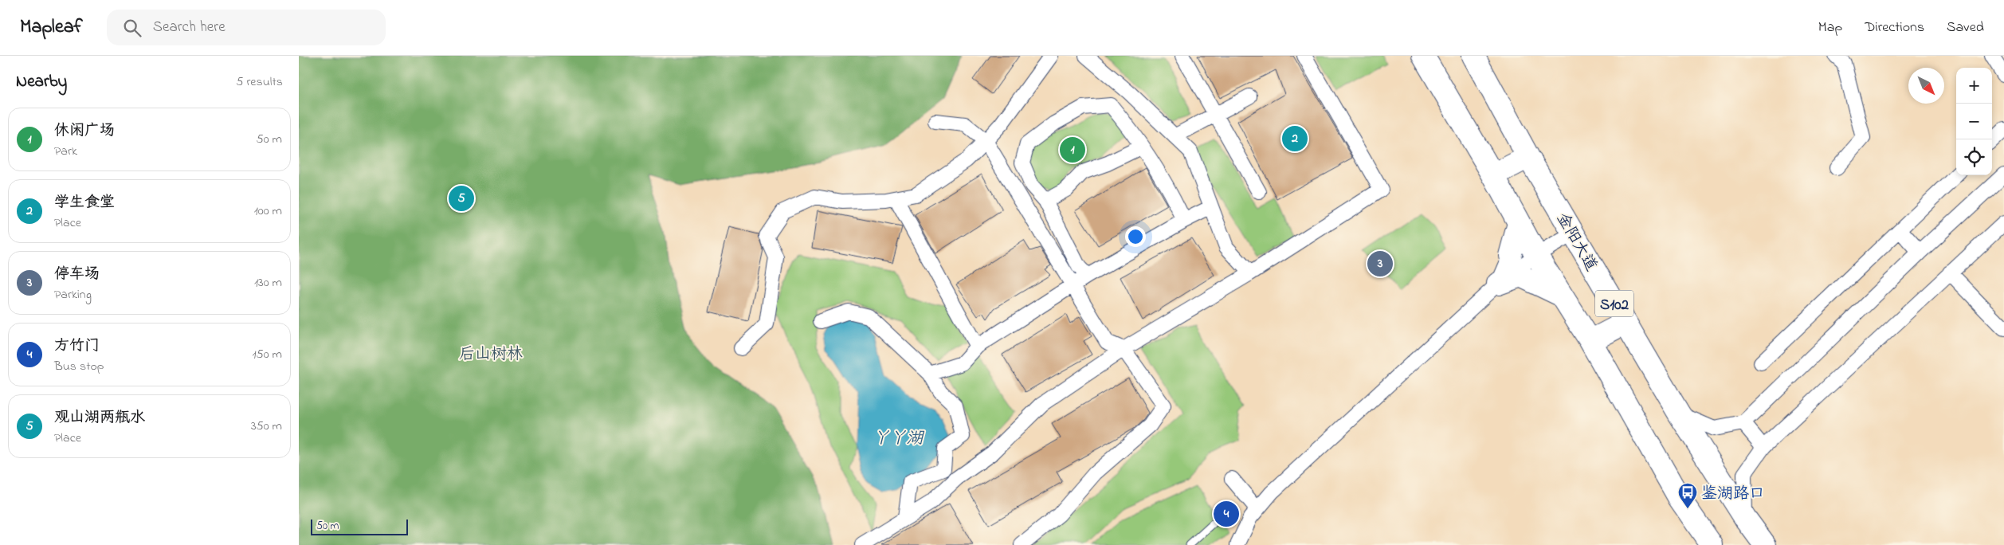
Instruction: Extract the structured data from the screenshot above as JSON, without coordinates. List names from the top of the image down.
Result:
{
  "streets": {
    "main road": ["金阳大道", "S102"]
  },
  "water": ["丫丫湖"],
  "parks": ["后山树林"],
  "places": {
    "bus stop": ["鉴湖路口"]
  },
  "scale_bar": "50 m",
  "north": "bottom right",
  "page": {
    "header": "Mapleaf",
    "search": "Search here",
    "nav": ["Map", "Directions", "Saved"],
    "heading": ["Nearby", "5 results"],
    "map_buttons": ["+", "−"],
    "list": [
      {
        "mark": "1",
        "name": "休闲广场",
        "note": "Park",
        "value": "50 m"
      },
      {
        "mark": "2",
        "name": "学生食堂",
        "note": "Place",
        "value": "100 m"
      },
      {
        "mark": "3",
        "name": "停车场",
        "note": "Parking",
        "value": "130 m"
      },
      {
        "mark": "4",
        "name": "方竹门",
        "note": "Bus stop",
        "value": "150 m"
      },
      {
        "mark": "5",
        "name": "观山湖两瓶水",
        "note": "Place",
        "value": "350 m"
      }
    ],
    "pins": [
      "2",
      "1",
      "5",
      "3",
      "4"
    ],
    "scale": "50 m"
  }
}
